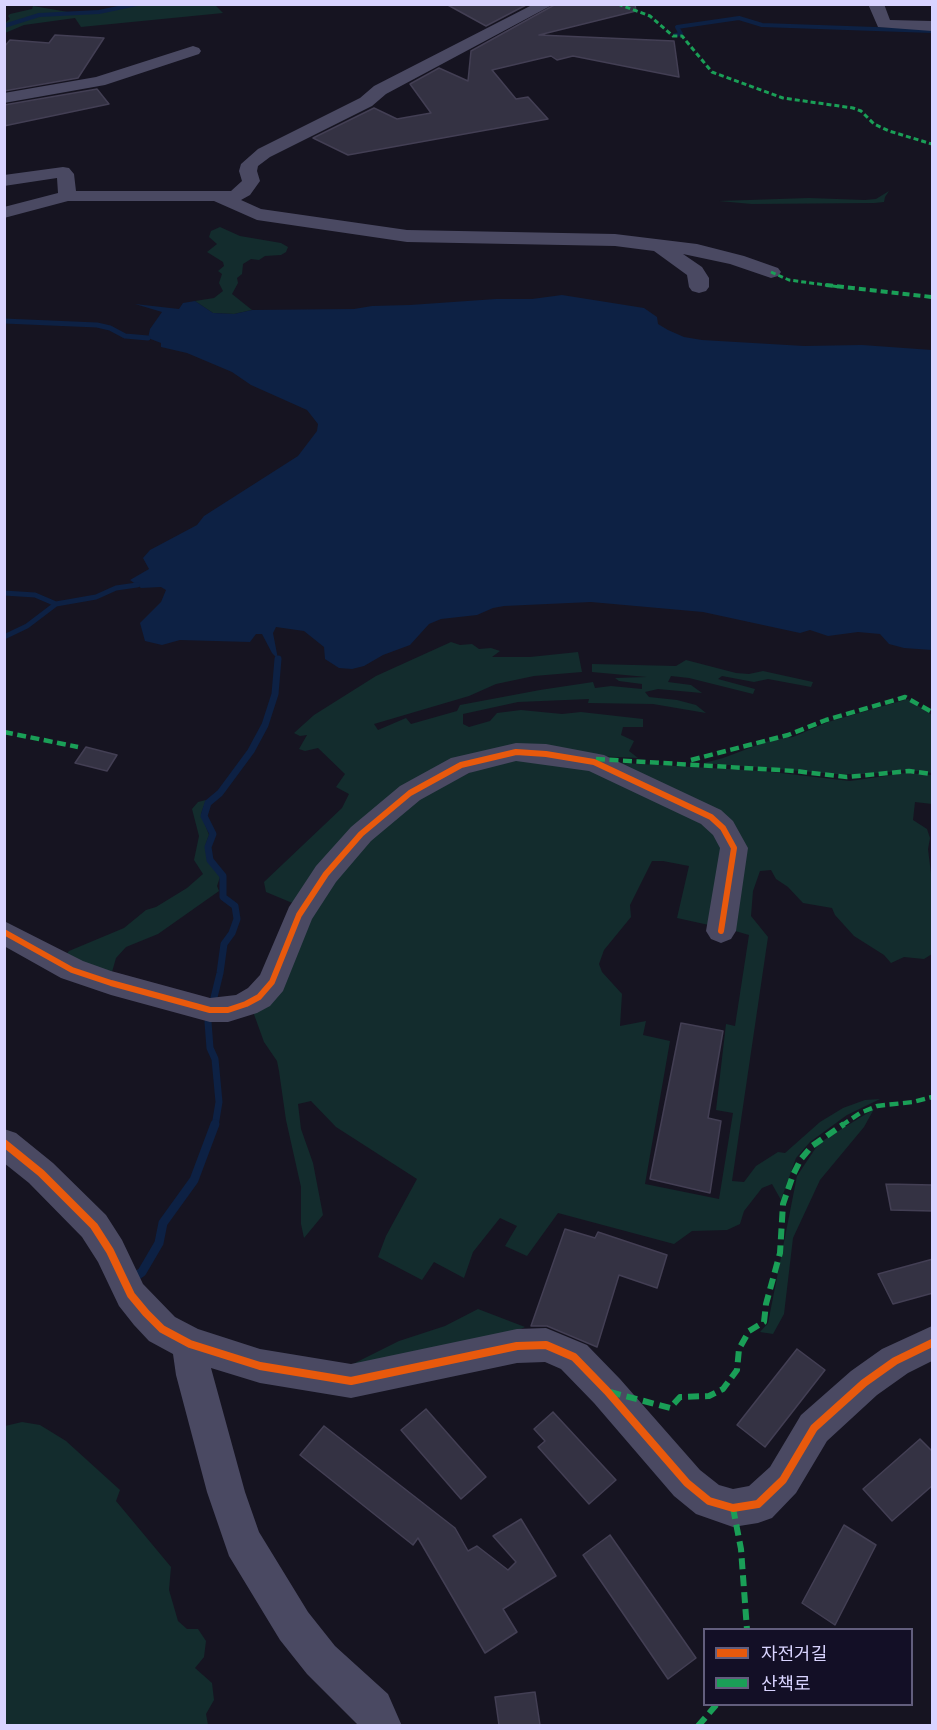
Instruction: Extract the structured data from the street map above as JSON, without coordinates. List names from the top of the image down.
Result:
{
  "legend": ["자전거길", "산책로"]
}
